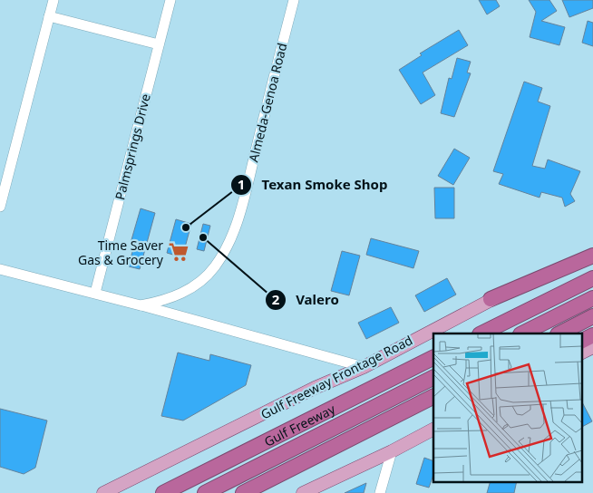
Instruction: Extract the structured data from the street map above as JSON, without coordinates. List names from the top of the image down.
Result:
{
  "streets": {
    "highway": ["Gulf Freeway"],
    "main road": ["Gulf Freeway Frontage Road"],
    "street": ["Almeda-Genoa Road", "Palmsprings Drive"]
  },
  "crossings": [
    ["Almeda-Genoa Road", "Palmsprings Drive"]
  ],
  "places": {
    "other": ["Texan Smoke Shop", "Valero"],
    "supermarket": ["Time Saver Gas & Grocery"]
  }
}
